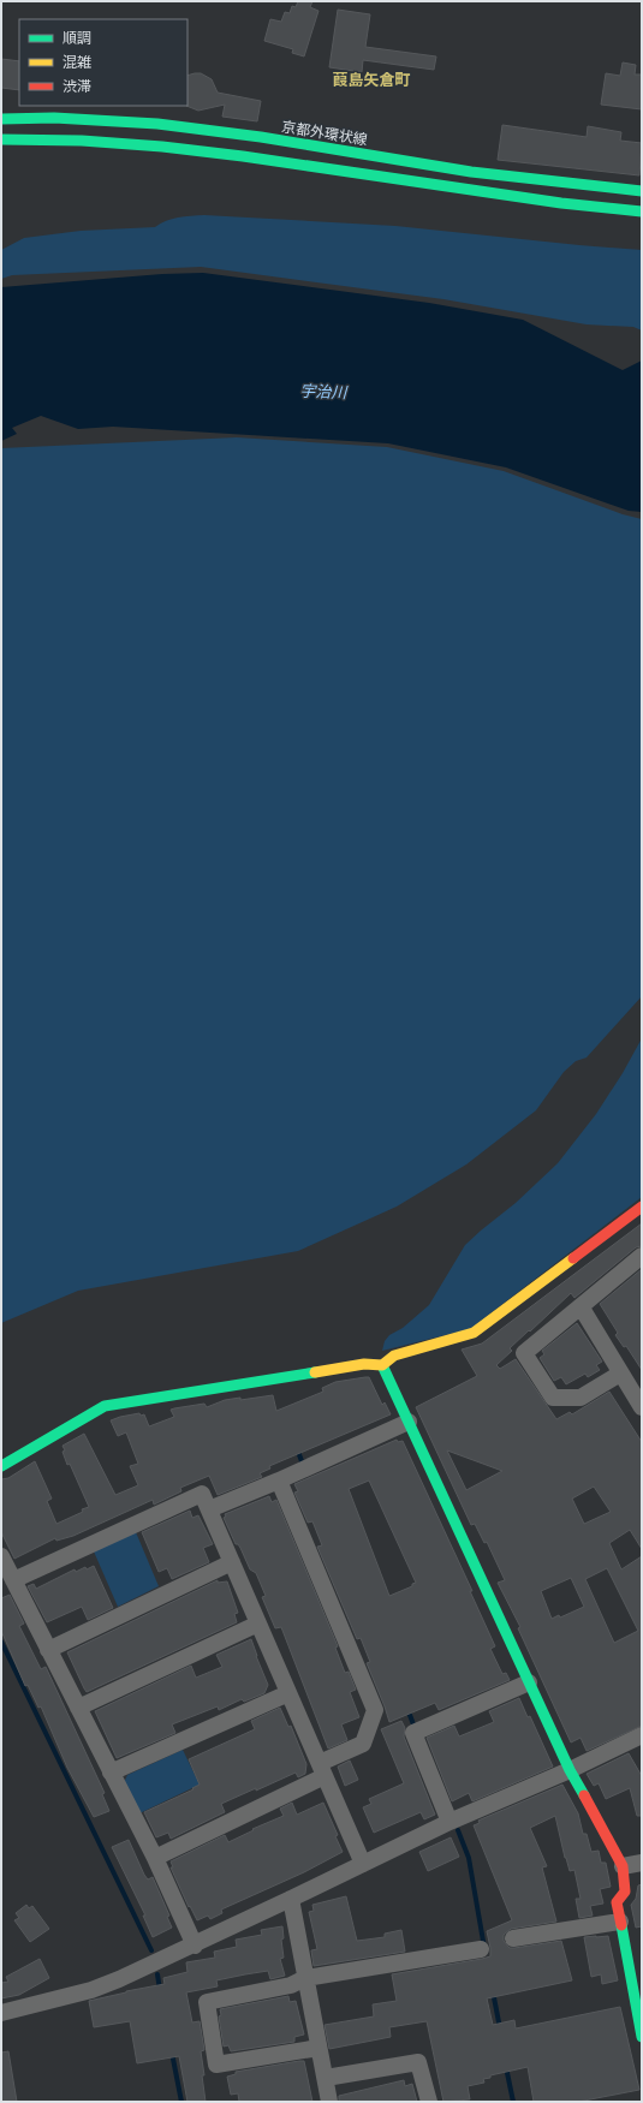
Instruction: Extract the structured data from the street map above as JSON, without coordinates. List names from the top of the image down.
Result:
{
  "streets": {
    "street": ["京都外環状線"]
  },
  "districts": ["葭島矢倉町"],
  "water": ["宇治川"],
  "legend": ["順調", "混雑", "渋滞"]
}
